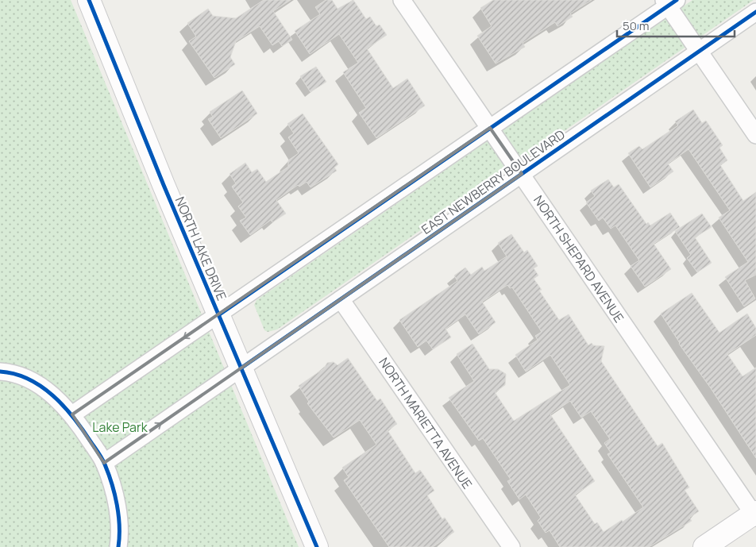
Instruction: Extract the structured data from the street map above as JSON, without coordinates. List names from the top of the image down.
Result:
{
  "streets": {
    "main road": ["NORTH LAKE DRIVE"],
    "street": ["EAST NEWBERRY BOULEVARD", "NORTH SHEPARD AVENUE", "NORTH MARIETTA AVENUE"]
  },
  "crossings": [
    ["EAST NEWBERRY BOULEVARD", "NORTH LAKE DRIVE"],
    ["EAST NEWBERRY BOULEVARD", "NORTH SHEPARD AVENUE"],
    ["EAST NEWBERRY BOULEVARD", "NORTH MARIETTA AVENUE"]
  ],
  "parks": ["Lake Park"],
  "scale_bar": "50 m"
}
